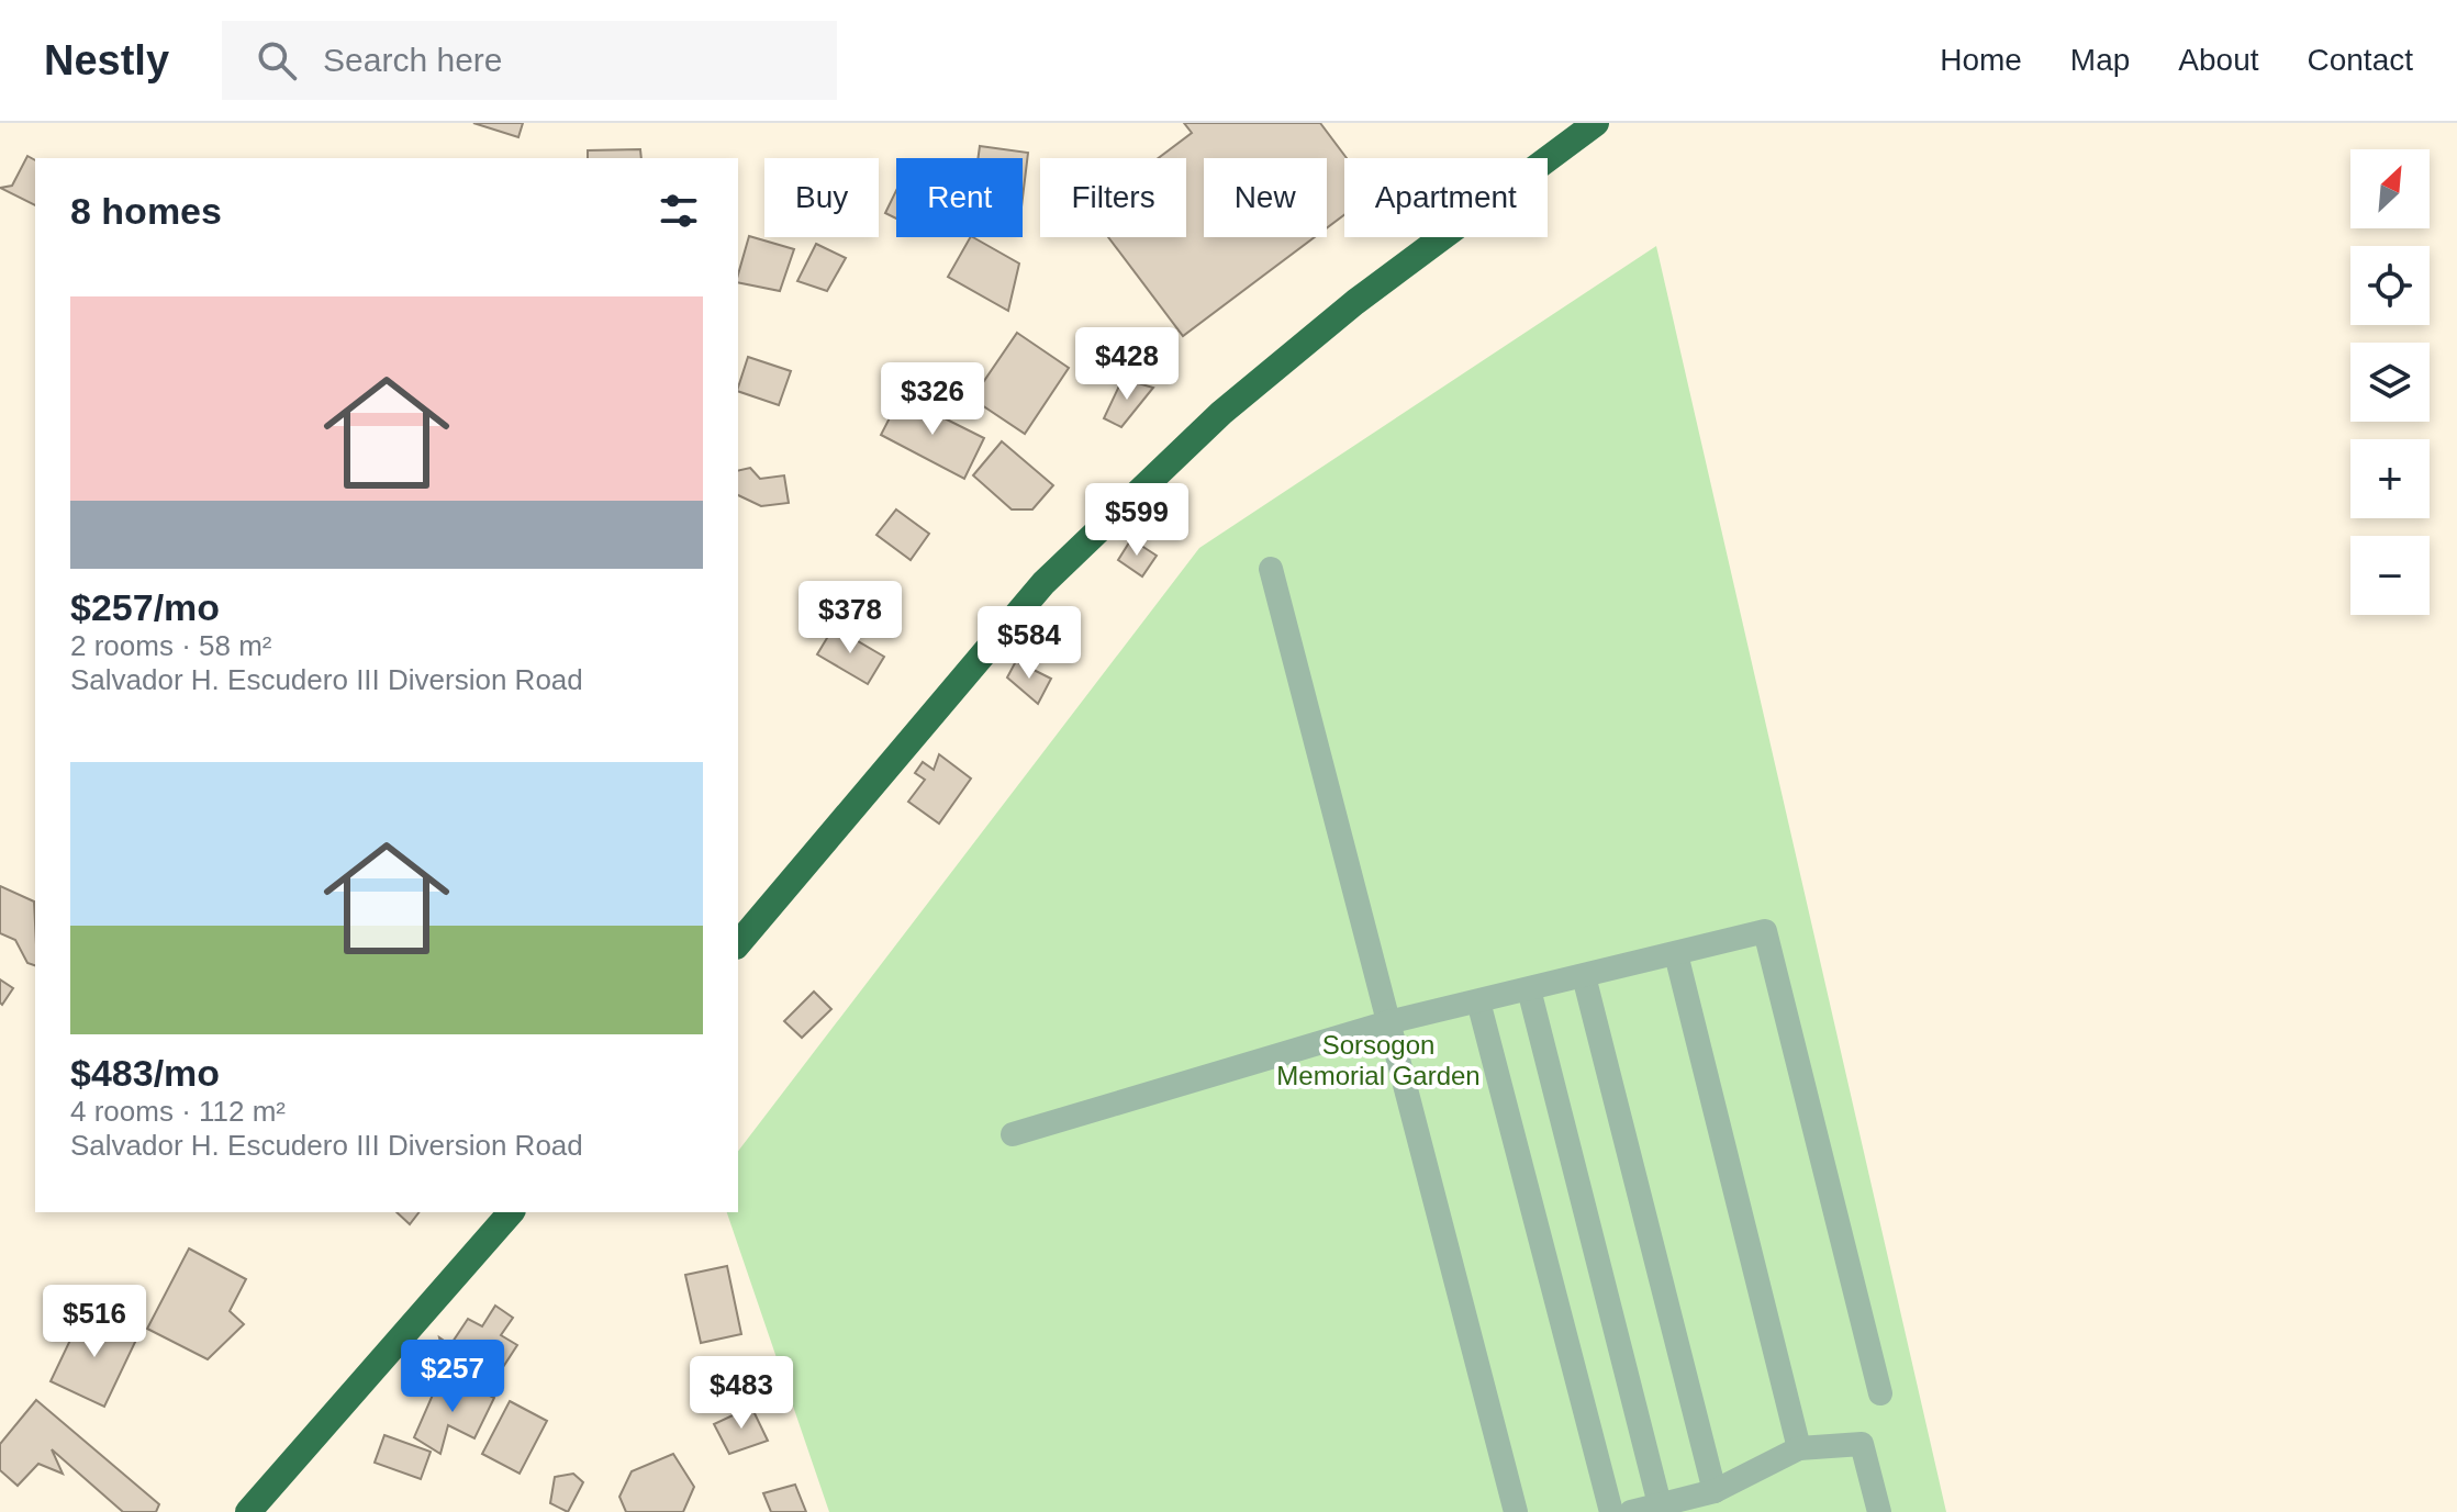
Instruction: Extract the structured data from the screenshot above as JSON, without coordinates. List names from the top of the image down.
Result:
{
  "parks": ["Sorsogon Memorial Garden"],
  "north": "top right",
  "page": {
    "header": "Nestly",
    "search": "Search here",
    "nav": [
      "Home",
      "Map",
      "About",
      "Contact"
    ],
    "map_buttons": ["+", "−"],
    "chip": [
      "Buy",
      "Rent",
      "Filters",
      "New",
      "Apartment"
    ],
    "heading": "8 homes",
    "list": [
      {
        "name": "$257/mo",
        "note": "2 rooms · 58 m² · Salvador H. Escudero III Diversion Road"
      },
      {
        "name": "$483/mo",
        "note": "4 rooms · 112 m² · Salvador H. Escudero III Diversion Road"
      }
    ],
    "price": [
      "$428",
      "$326",
      "$599",
      "$378",
      "$584",
      "$516",
      "$257",
      "$483"
    ]
  }
}
